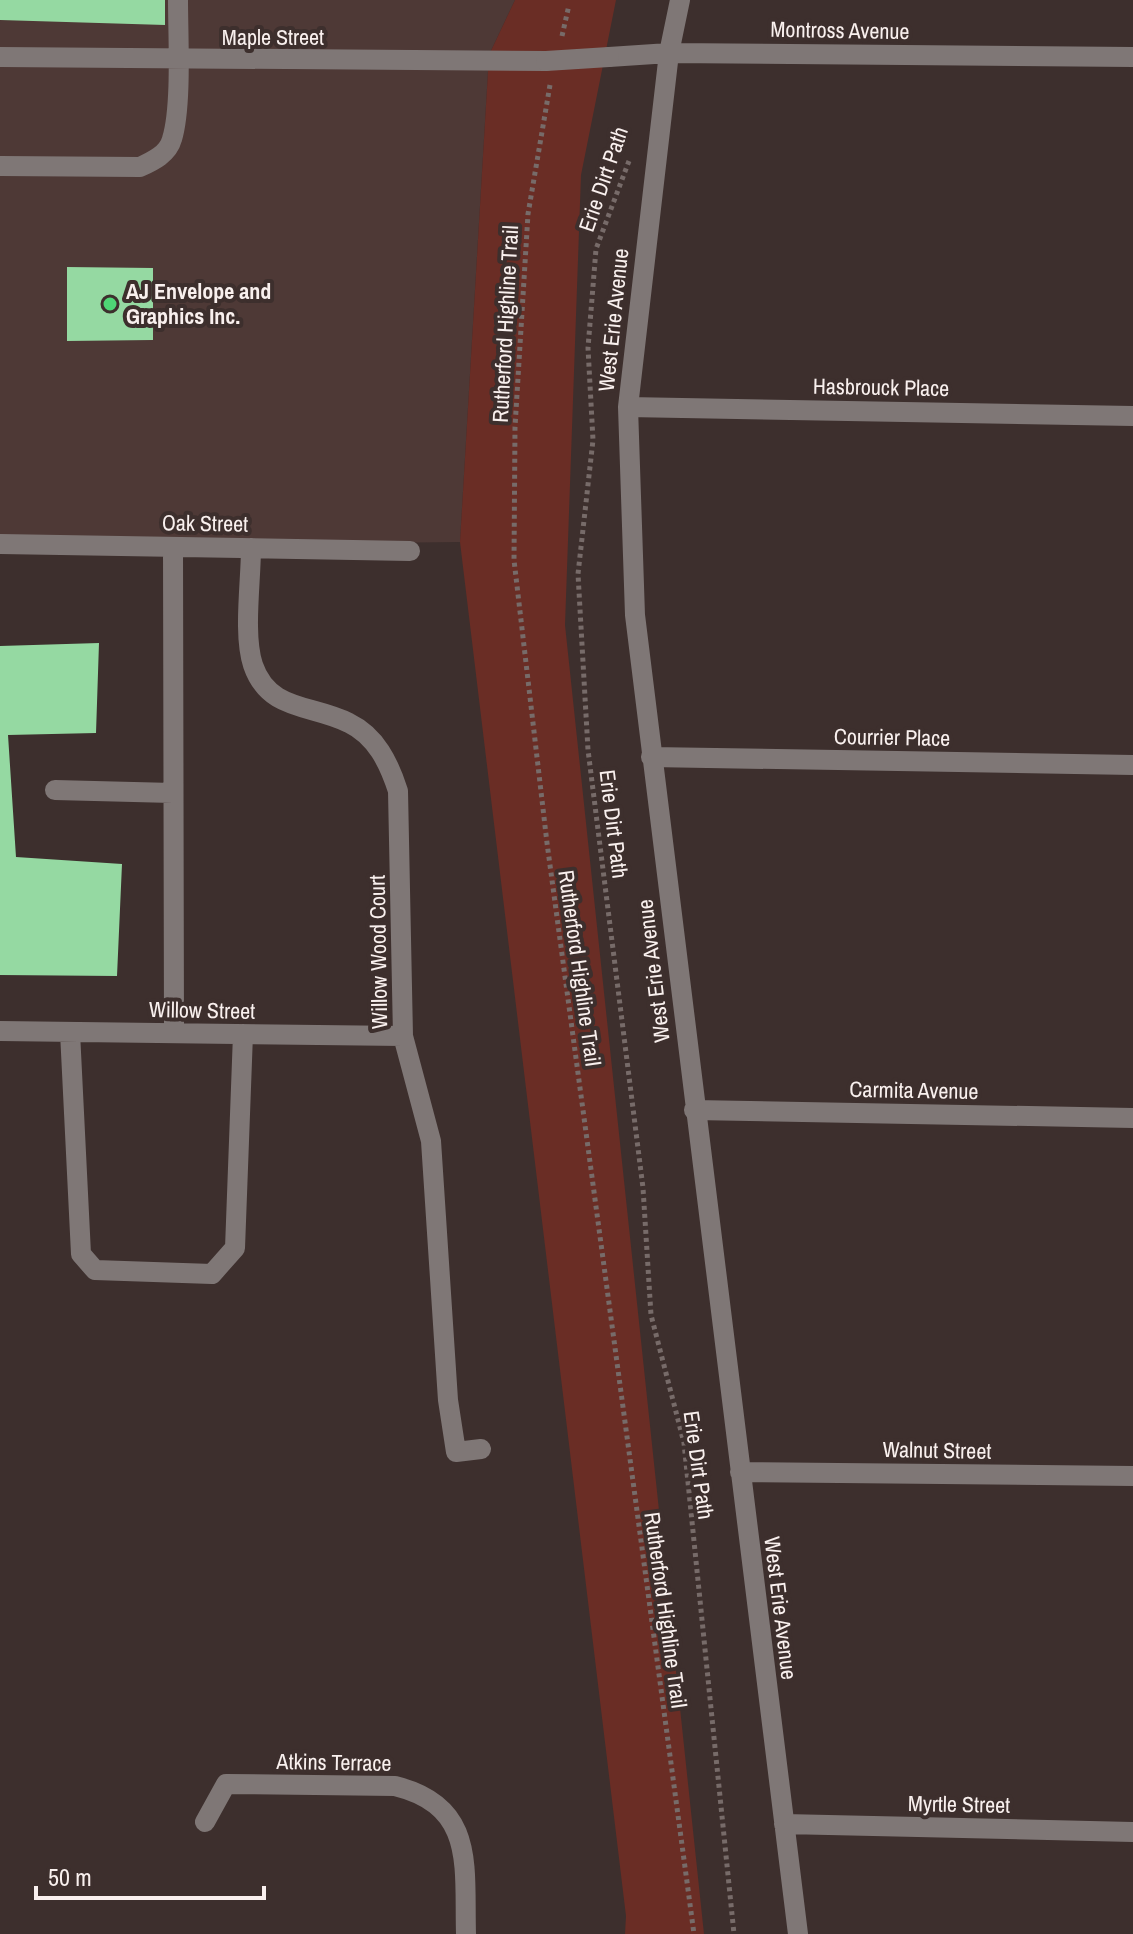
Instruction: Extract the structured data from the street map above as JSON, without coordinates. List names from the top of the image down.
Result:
{
  "streets": {
    "street": [
      "Montross Avenue",
      "Maple Street",
      "West Erie Avenue",
      "Hasbrouck Place",
      "Oak Street",
      "Courrier Place",
      "Willow Wood Court",
      "Willow Street",
      "Carmita Avenue",
      "Walnut Street",
      "Atkins Terrace",
      "Myrtle Street"
    ],
    "path": ["Erie Dirt Path", "Rutherford Highline Trail"]
  },
  "crossings": [
    ["Montross Avenue", "Maple Street"],
    ["Montross Avenue", "West Erie Avenue"],
    ["Montross Avenue", "Rutherford Highline Trail"],
    ["Maple Street", "Rutherford Highline Trail"],
    ["West Erie Avenue", "Hasbrouck Place"],
    ["West Erie Avenue", "Courrier Place"],
    ["West Erie Avenue", "Carmita Avenue"],
    ["West Erie Avenue", "Walnut Street"],
    ["West Erie Avenue", "Myrtle Street"],
    ["Oak Street", "Willow Wood Court"],
    ["Willow Wood Court", "Willow Street"]
  ],
  "places": ["AJ Envelope and Graphics Inc."],
  "scale_bar": "50 m"
}
